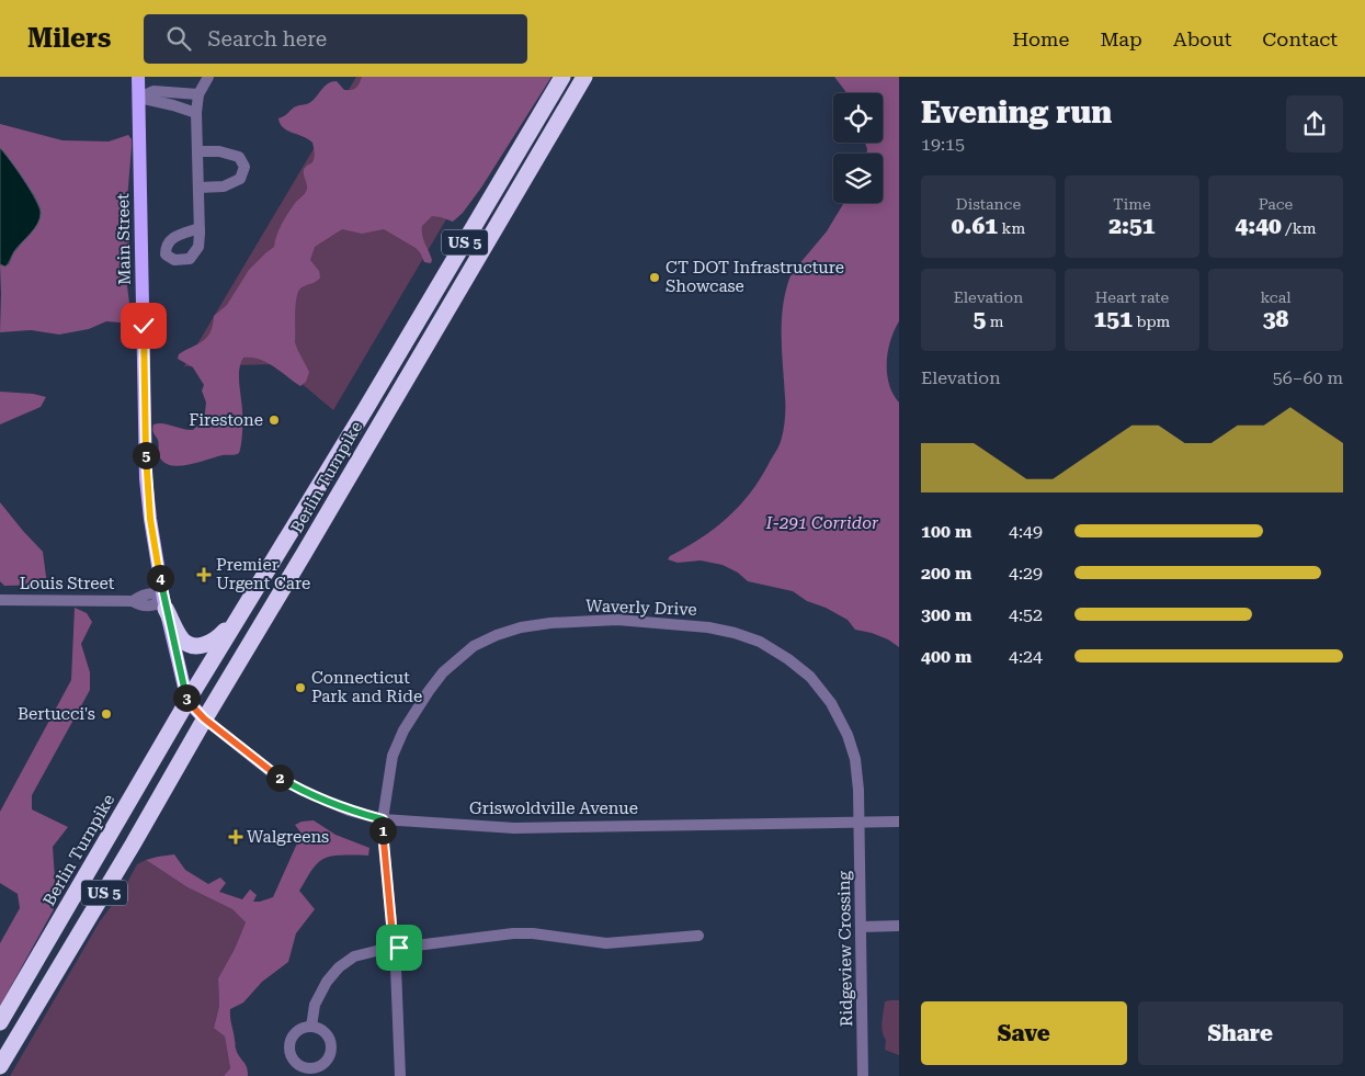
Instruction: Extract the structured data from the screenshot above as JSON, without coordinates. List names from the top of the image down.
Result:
{
  "streets": {
    "highway": ["US 5", "Berlin Turnpike"],
    "main road": ["Main Street"],
    "street": [
      "Louis Street",
      "Waverly Drive",
      "Griswoldville Avenue",
      "Ridgeview Crossing"
    ]
  },
  "crossings": [
    ["Main Street", "Berlin Turnpike"],
    ["Main Street", "Louis Street"],
    ["Main Street", "Griswoldville Avenue"],
    ["Berlin Turnpike", "Griswoldville Avenue"],
    ["Waverly Drive", "Griswoldville Avenue"],
    ["Waverly Drive", "Ridgeview Crossing"],
    ["Griswoldville Avenue", "Ridgeview Crossing"]
  ],
  "parks": ["I-291 Corridor"],
  "places": {
    "other": [
      "CT DOT Infrastructure Showcase",
      "Firestone",
      "Connecticut Park and Ride",
      "Bertucci's"
    ],
    "health": ["Premier Urgent Care", "Walgreens"]
  },
  "page": {
    "header": "Milers",
    "search": "Search here",
    "nav": [
      "Home",
      "Map",
      "About",
      "Contact"
    ],
    "heading": ["Evening run", "19:15"],
    "stats": [
      ["Distance", "0.61 km"],
      ["Time", "2:51"],
      ["Pace", "4:40 /km"],
      ["Elevation", "5 m"],
      ["Heart rate", "151 bpm"],
      ["kcal", "38"]
    ],
    "chart": ["Elevation", "56–60 m"],
    "pins": [
      "5",
      "4",
      "3",
      "2",
      "1"
    ],
    "list": [
      {
        "name": "100 m",
        "note": "4:49"
      },
      {
        "name": "200 m",
        "note": "4:29"
      },
      {
        "name": "300 m",
        "note": "4:52"
      },
      {
        "name": "400 m",
        "note": "4:24"
      }
    ],
    "buttons": ["Save", "Share"]
  }
}
